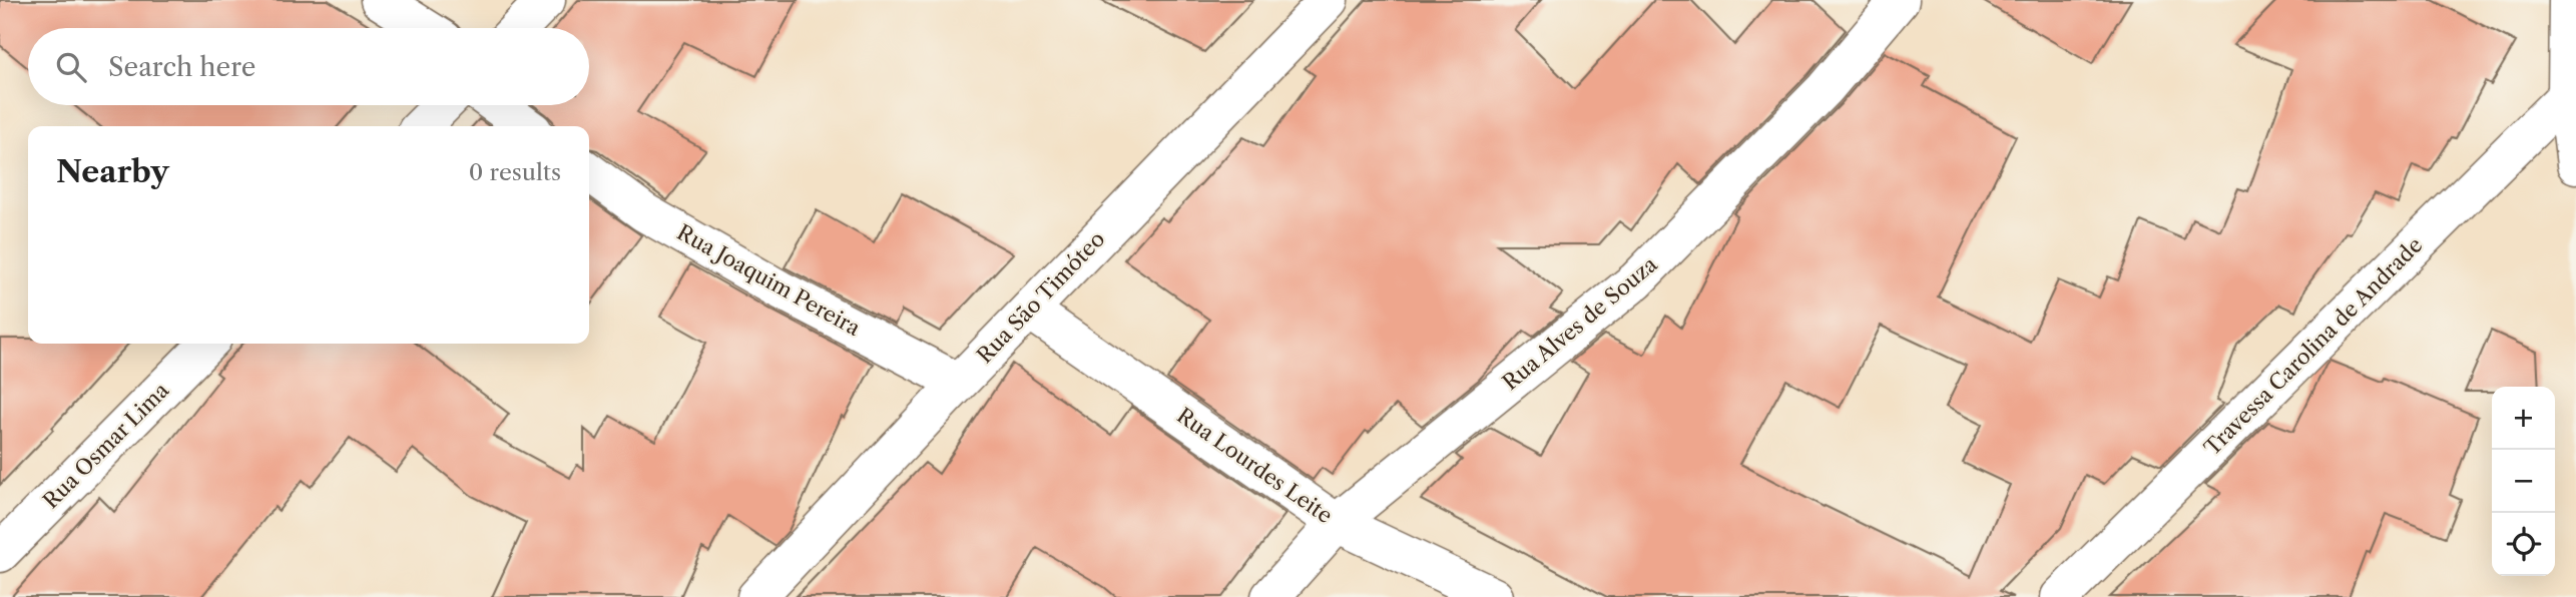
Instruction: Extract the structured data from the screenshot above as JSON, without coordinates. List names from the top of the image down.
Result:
{
  "streets": {
    "street": [
      "Rua Joaquim Pereira",
      "Rua São Timóteo",
      "Rua Alves de Souza",
      "Travessa Carolina de Andrade",
      "Rua Osmar Lima",
      "Rua Lourdes Leite"
    ]
  },
  "crossings": [
    ["Rua Joaquim Pereira", "Rua São Timóteo"],
    ["Rua São Timóteo", "Rua Lourdes Leite"],
    ["Rua Alves de Souza", "Rua Lourdes Leite"]
  ],
  "page": {
    "search": "Search here",
    "heading": ["Nearby", "0 results"],
    "map_buttons": ["+", "−"]
  }
}
